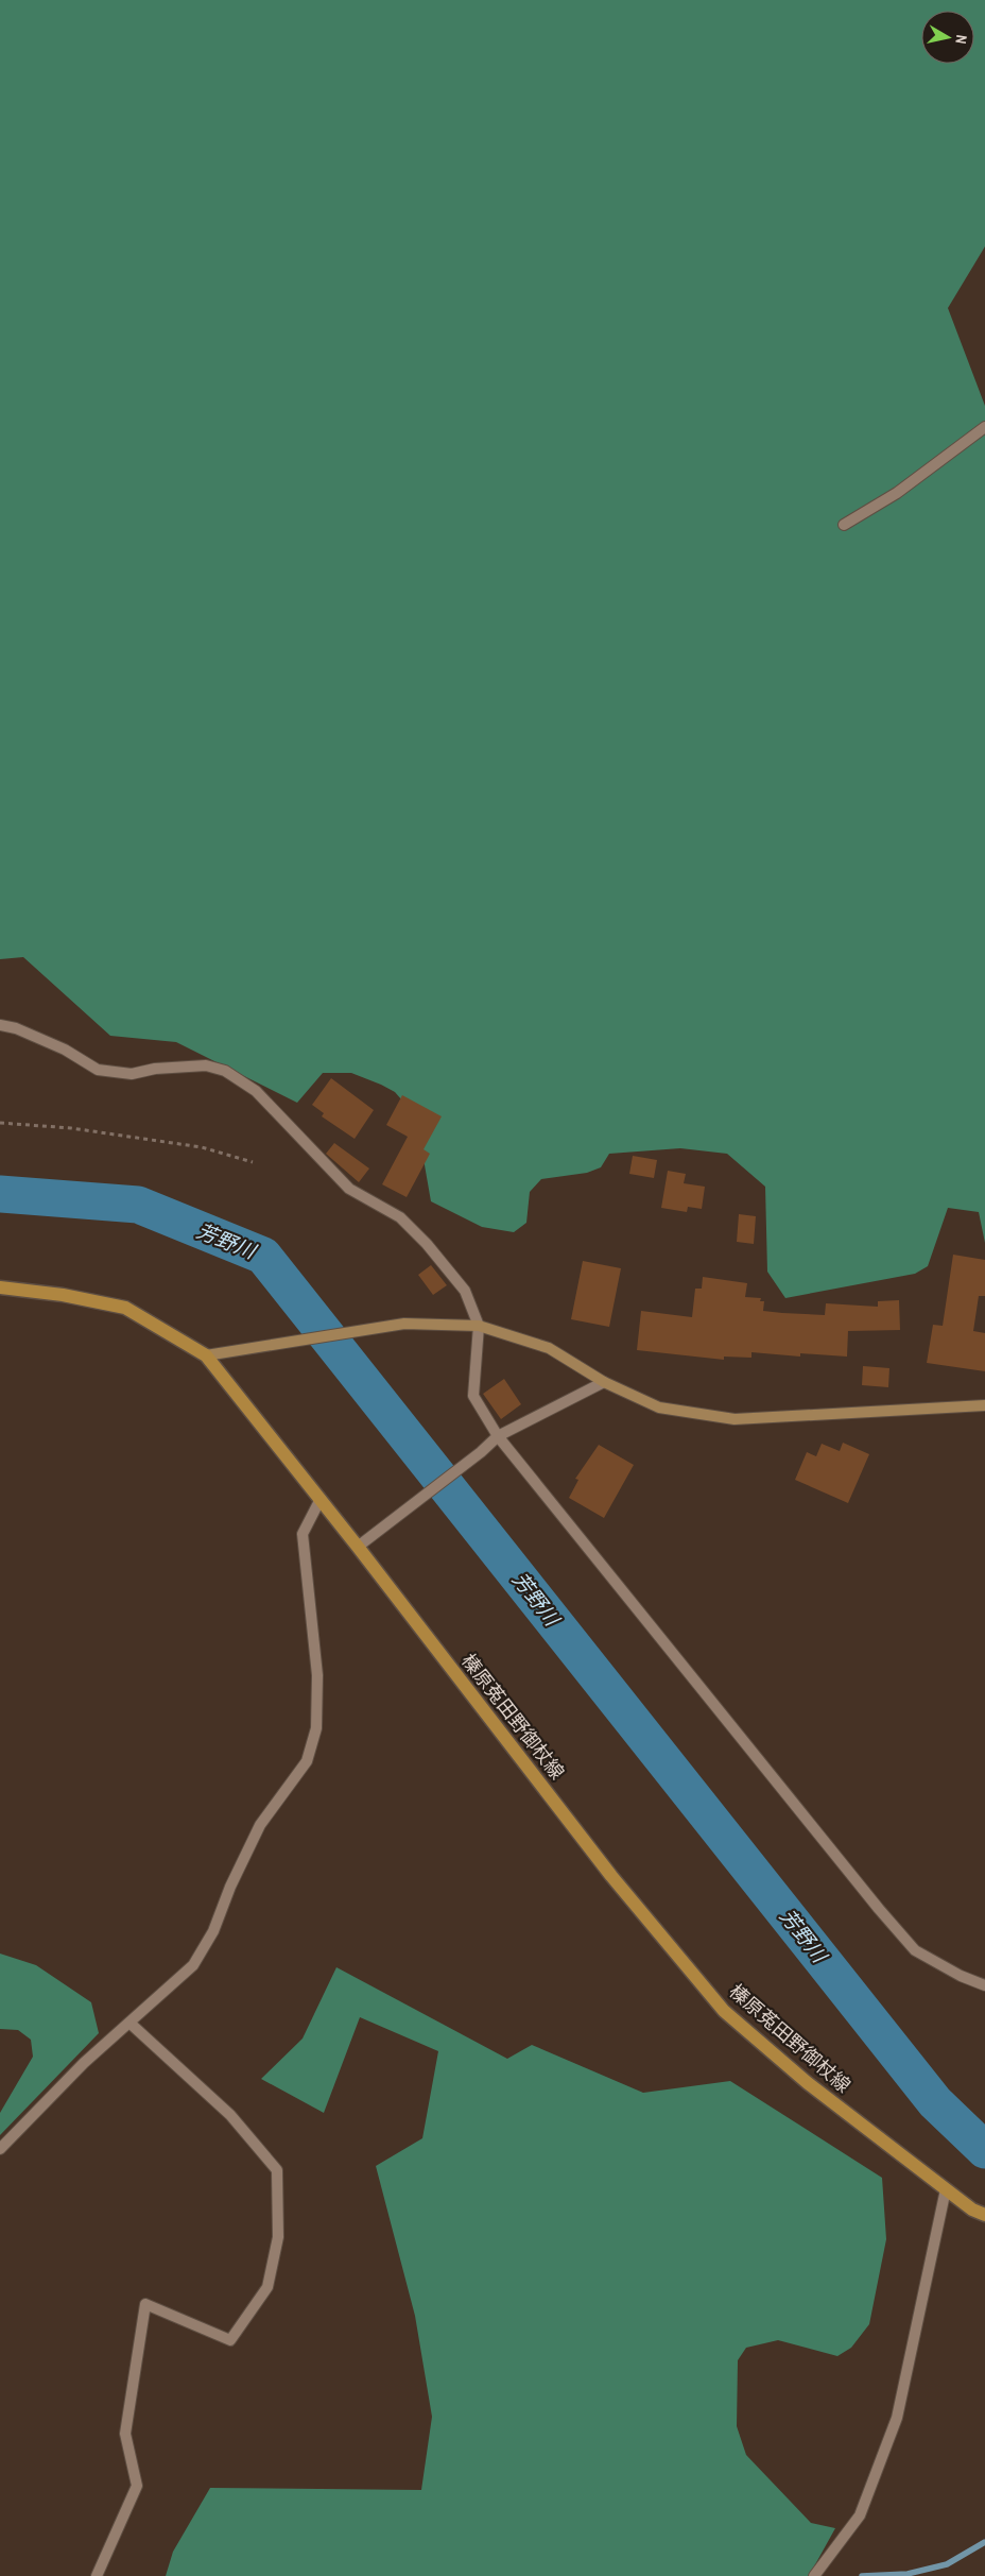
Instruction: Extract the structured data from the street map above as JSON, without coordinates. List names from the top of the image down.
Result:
{
  "streets": {
    "main road": ["榛原菟田野御杖線"]
  },
  "water": ["芳野川"],
  "north": "right"
}
